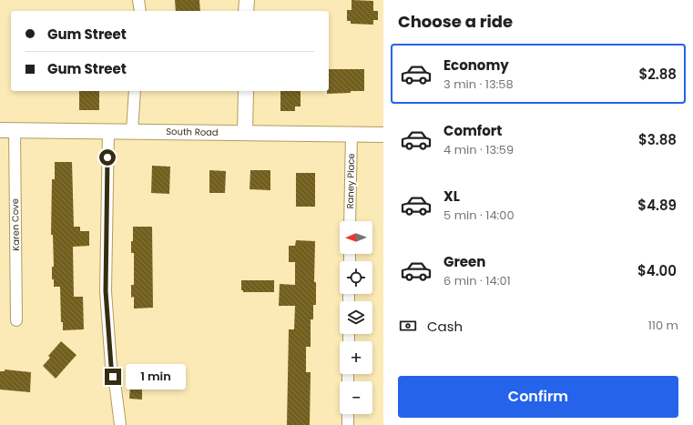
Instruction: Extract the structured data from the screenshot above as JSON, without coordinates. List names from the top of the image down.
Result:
{
  "streets": {
    "street": ["South Road", "Raney Place", "Karen Cove"]
  },
  "crossings": [
    ["South Road", "Raney Place"],
    ["South Road", "Karen Cove"]
  ],
  "north": "left",
  "page": {
    "heading": "Choose a ride",
    "banner": ["Gum Street", "Gum Street"],
    "list": [
      {
        "name": "Economy",
        "note": "3 min · 13:58",
        "value": "$2.88"
      },
      {
        "name": "Comfort",
        "note": "4 min · 13:59",
        "value": "$3.88"
      },
      {
        "name": "XL",
        "note": "5 min · 14:00",
        "value": "$4.89"
      },
      {
        "name": "Green",
        "note": "6 min · 14:01",
        "value": "$4.00"
      }
    ],
    "map_buttons": ["+", "−"],
    "pay": ["Cash", "110 m"],
    "bubble": "1 min",
    "buttons": "Confirm"
  }
}
